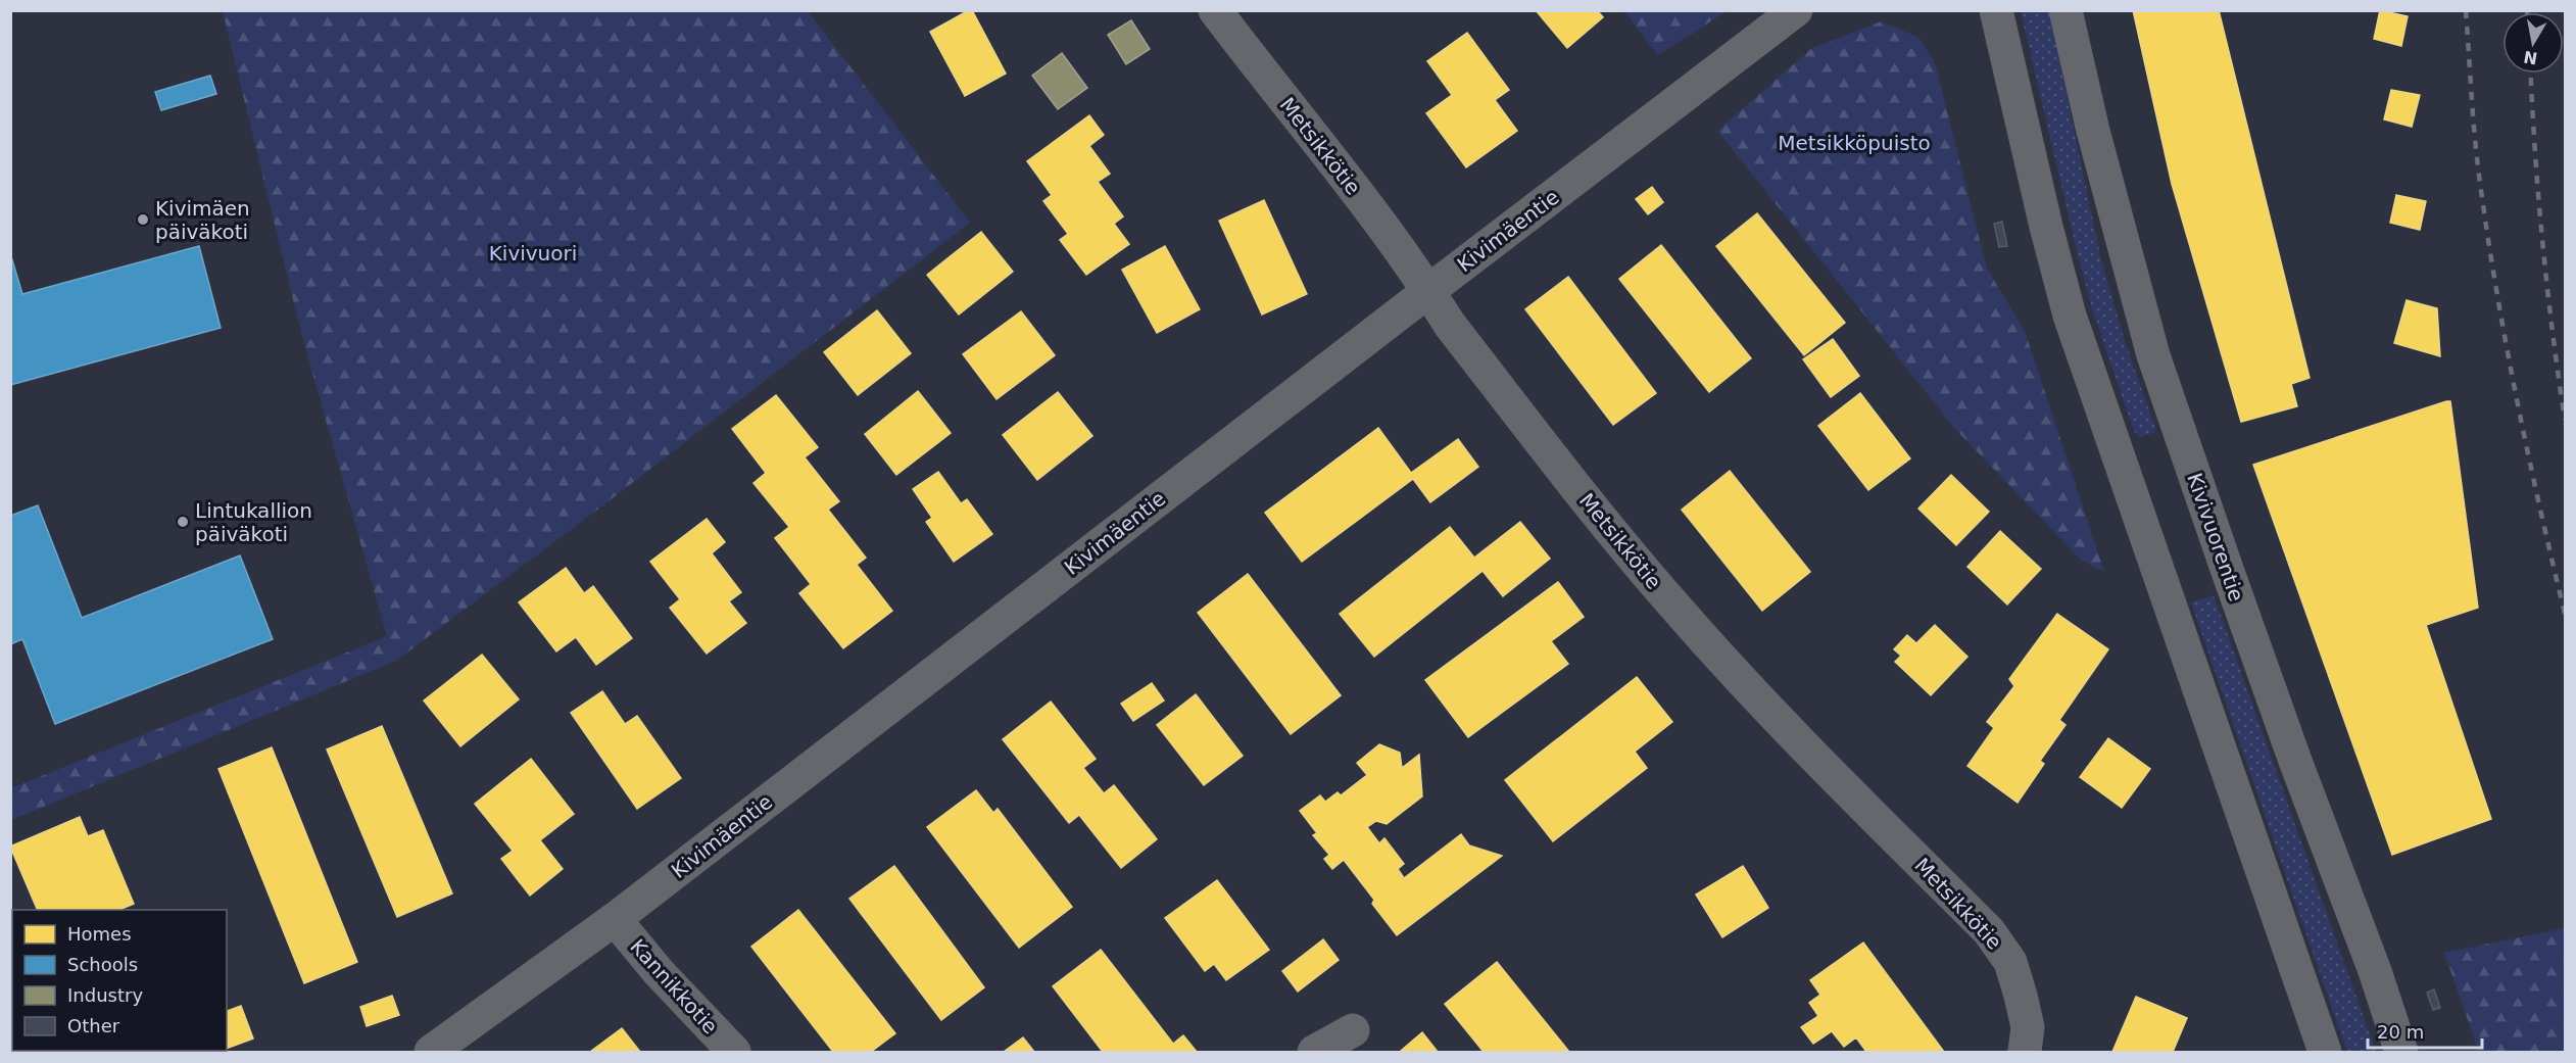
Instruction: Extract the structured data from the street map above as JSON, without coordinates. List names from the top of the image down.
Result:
{
  "streets": {
    "street": [
      "Metsikkötie",
      "Kivimäentie",
      "Kivivuorentie",
      "Kannikkotie"
    ]
  },
  "crossings": [
    ["Metsikkötie", "Kivimäentie"],
    ["Kivimäentie", "Kannikkotie"]
  ],
  "parks": ["Metsikköpuisto", "Kivivuori"],
  "places": ["Kivimäen päiväkoti", "Lintukallion päiväkoti"],
  "legend": [
    "Homes",
    "Schools",
    "Industry",
    "Other"
  ],
  "scale_bar": "20 m",
  "north": "bottom"
}
